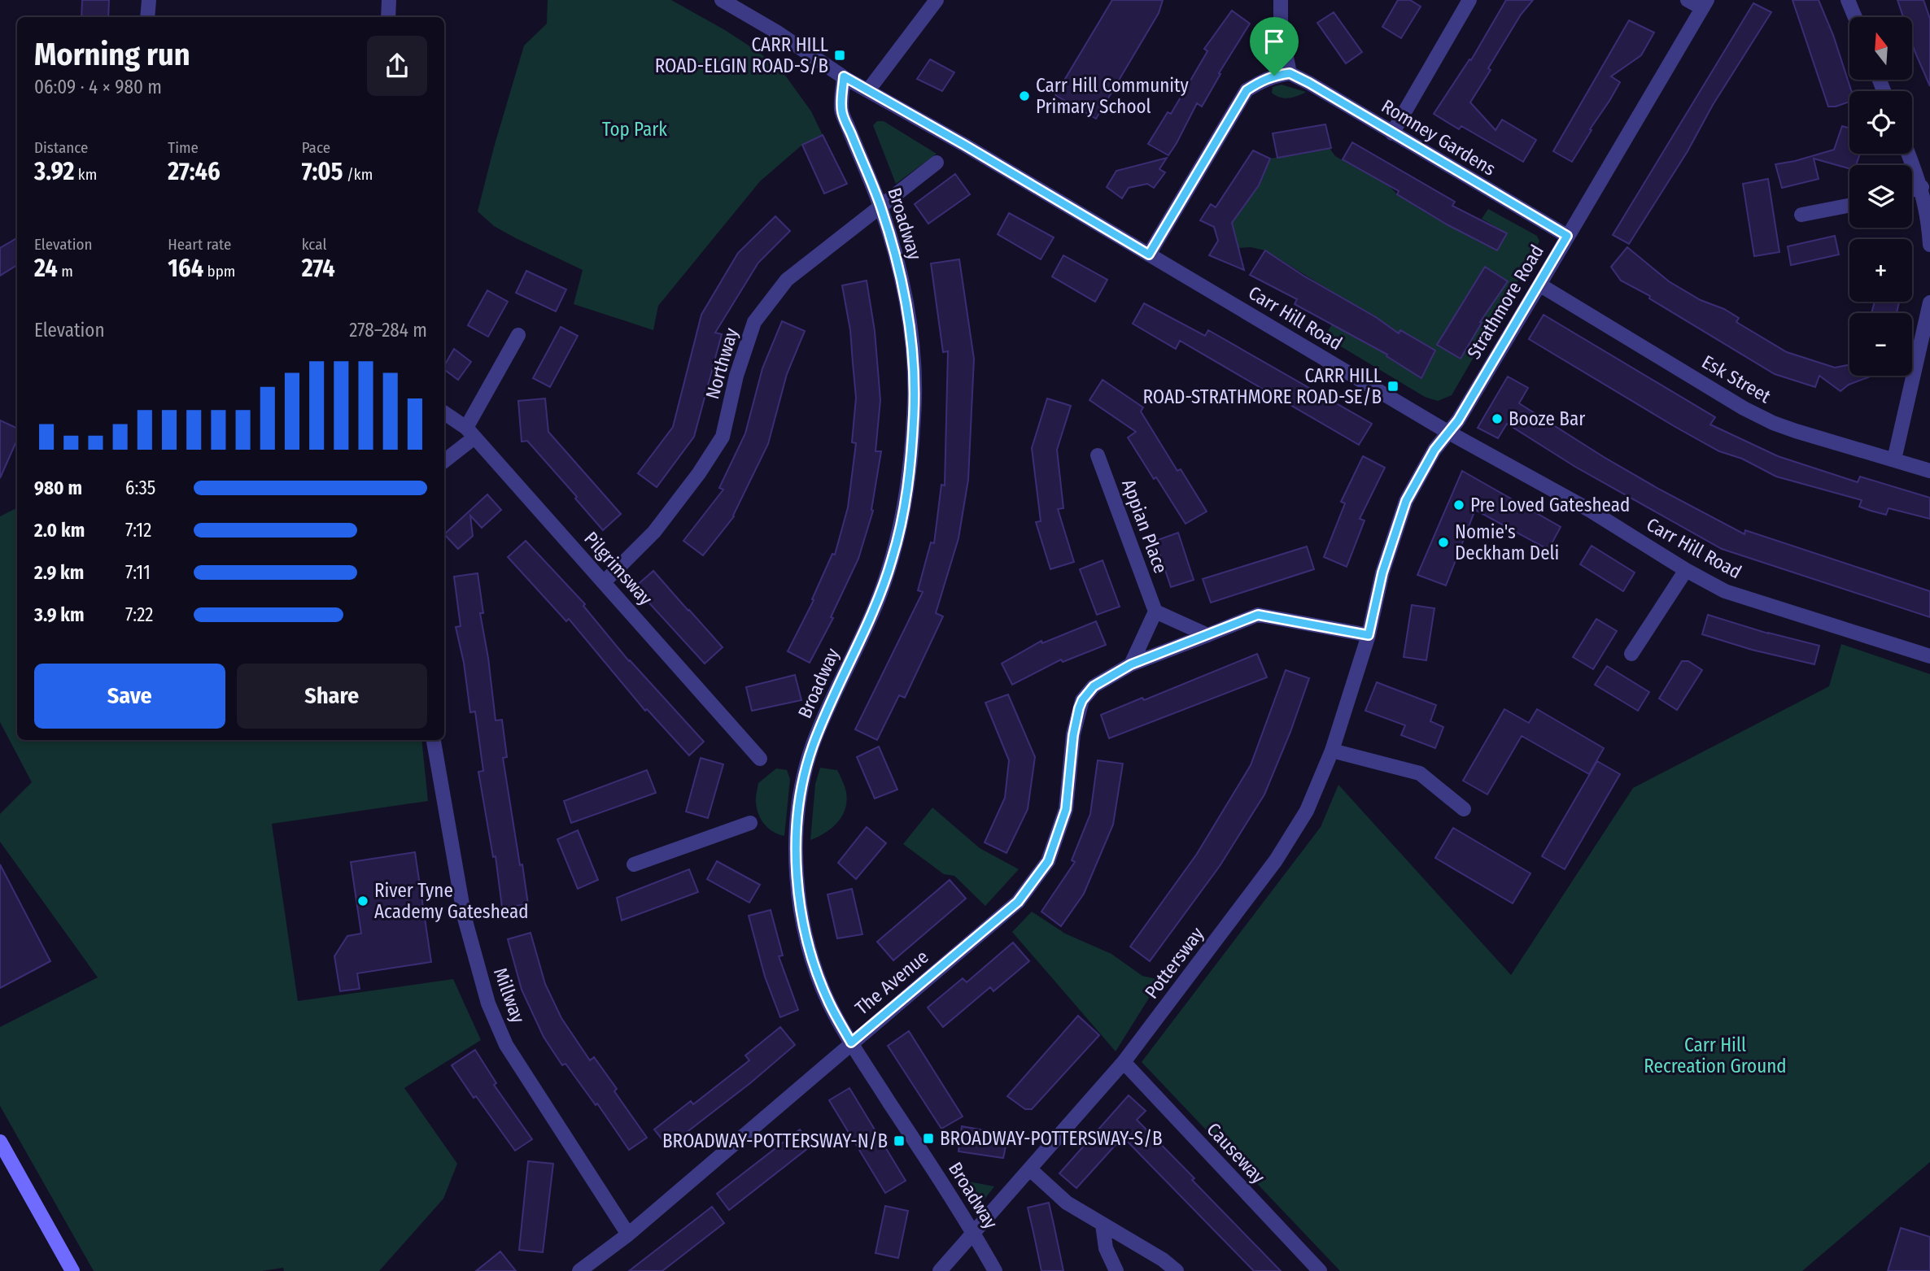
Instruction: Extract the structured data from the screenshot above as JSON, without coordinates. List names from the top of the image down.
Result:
{
  "streets": {
    "street": [
      "Romney Gardens",
      "Broadway",
      "Strathmore Road",
      "Carr Hill Road",
      "Northway",
      "Esk Street",
      "Appian Place",
      "Pilgrimsway",
      "Pottersway",
      "The Avenue",
      "Millway",
      "Causeway"
    ]
  },
  "crossings": [
    ["Romney Gardens", "Strathmore Road"],
    ["Broadway", "Carr Hill Road"],
    ["Broadway", "Northway"],
    ["Broadway", "Pottersway"],
    ["Broadway", "The Avenue"],
    ["Strathmore Road", "Carr Hill Road"],
    ["Strathmore Road", "Esk Street"],
    ["Strathmore Road", "Pottersway"],
    ["Strathmore Road", "The Avenue"],
    ["Northway", "Pilgrimsway"],
    ["Pottersway", "The Avenue"],
    ["Pottersway", "Causeway"],
    ["The Avenue", "Millway"]
  ],
  "parks": ["Top Park", "Carr Hill Recreation Ground"],
  "places": {
    "transit": [
      "CARR HILL ROAD-ELGIN ROAD-S/B",
      "CARR HILL ROAD-STRATHMORE ROAD-SE/B",
      "BROADWAY-POTTERSWAY-S/B",
      "BROADWAY-POTTERSWAY-N/B"
    ],
    "other": [
      "Carr Hill Community Primary School",
      "Booze Bar",
      "Pre Loved Gateshead",
      "Nomie's Deckham Deli",
      "River Tyne Academy Gateshead"
    ]
  },
  "north": "top",
  "page": {
    "map_buttons": ["+", "−"],
    "heading": ["Morning run", "06:09 · 4 × 980 m"],
    "stats": [
      ["Distance", "3.92 km"],
      ["Time", "27:46"],
      ["Pace", "7:05 /km"],
      ["Elevation", "24 m"],
      ["Heart rate", "164 bpm"],
      ["kcal", "274"]
    ],
    "chart": ["Elevation", "278–284 m"],
    "list": [
      {
        "name": "980 m",
        "note": "6:35"
      },
      {
        "name": "2.0 km",
        "note": "7:12"
      },
      {
        "name": "2.9 km",
        "note": "7:11"
      },
      {
        "name": "3.9 km",
        "note": "7:22"
      }
    ],
    "buttons": ["Save", "Share"]
  }
}
